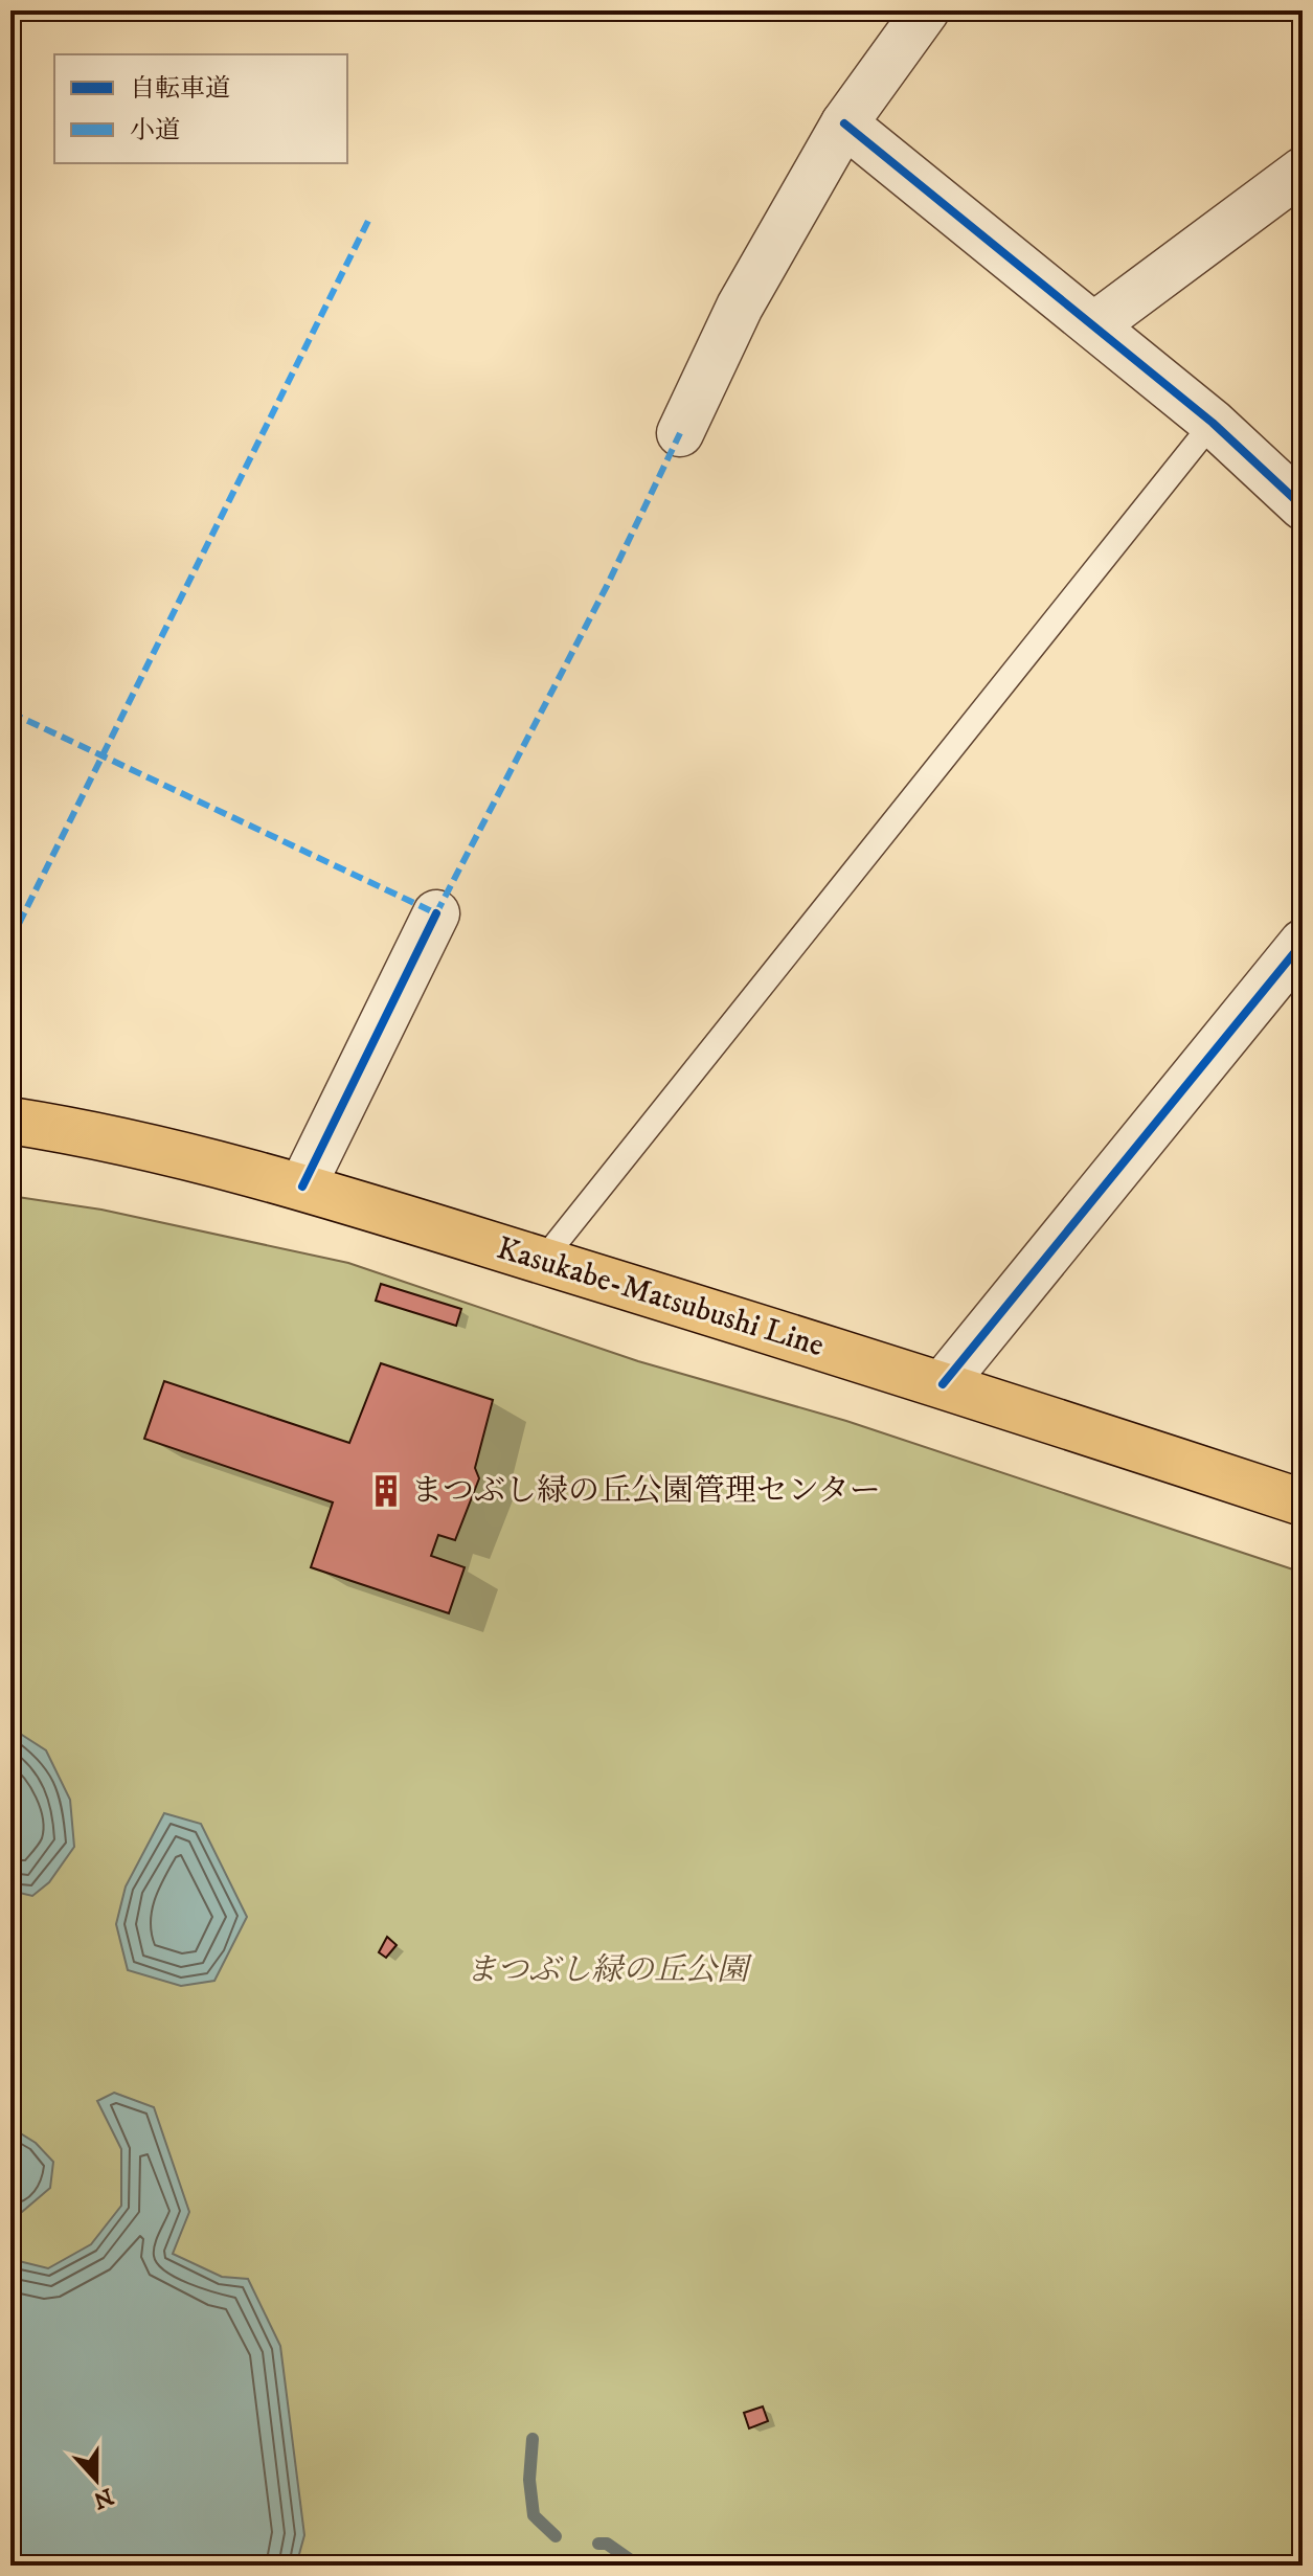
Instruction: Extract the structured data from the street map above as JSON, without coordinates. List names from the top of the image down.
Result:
{
  "streets": {
    "main road": ["Kasukabe-Matsubushi Line"]
  },
  "parks": ["まつぶし緑の丘公園"],
  "places": {
    "building": ["まつぶし緑の丘公園管理センター"]
  },
  "legend": ["自転車道", "小道"],
  "north": "bottom"
}
